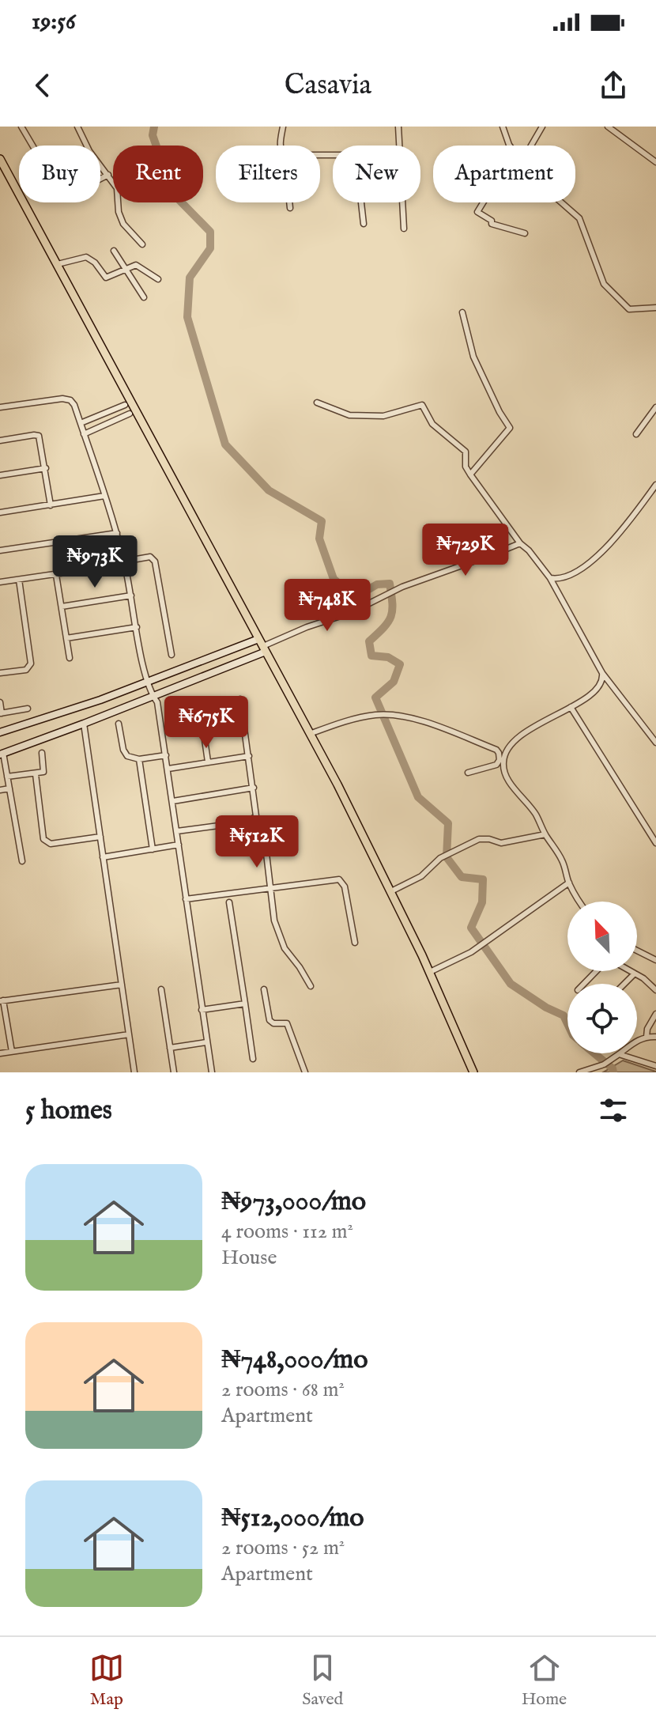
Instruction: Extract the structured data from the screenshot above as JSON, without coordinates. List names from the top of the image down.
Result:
{
  "north": "top left",
  "page": {
    "status": "19:56",
    "header": "Casavia",
    "chip": [
      "Buy",
      "Rent",
      "Filters",
      "New",
      "Apartment"
    ],
    "price": [
      "₦729K",
      "₦973K",
      "₦748K",
      "₦675K",
      "₦512K"
    ],
    "heading": "5 homes",
    "list": [
      {
        "name": "₦973,000/mo",
        "note": "4 rooms · 112 m² · House"
      },
      {
        "name": "₦748,000/mo",
        "note": "2 rooms · 68 m² · Apartment"
      },
      {
        "name": "₦512,000/mo",
        "note": "2 rooms · 52 m² · Apartment"
      }
    ],
    "tabs": ["Map", "Saved", "Home"]
  }
}
